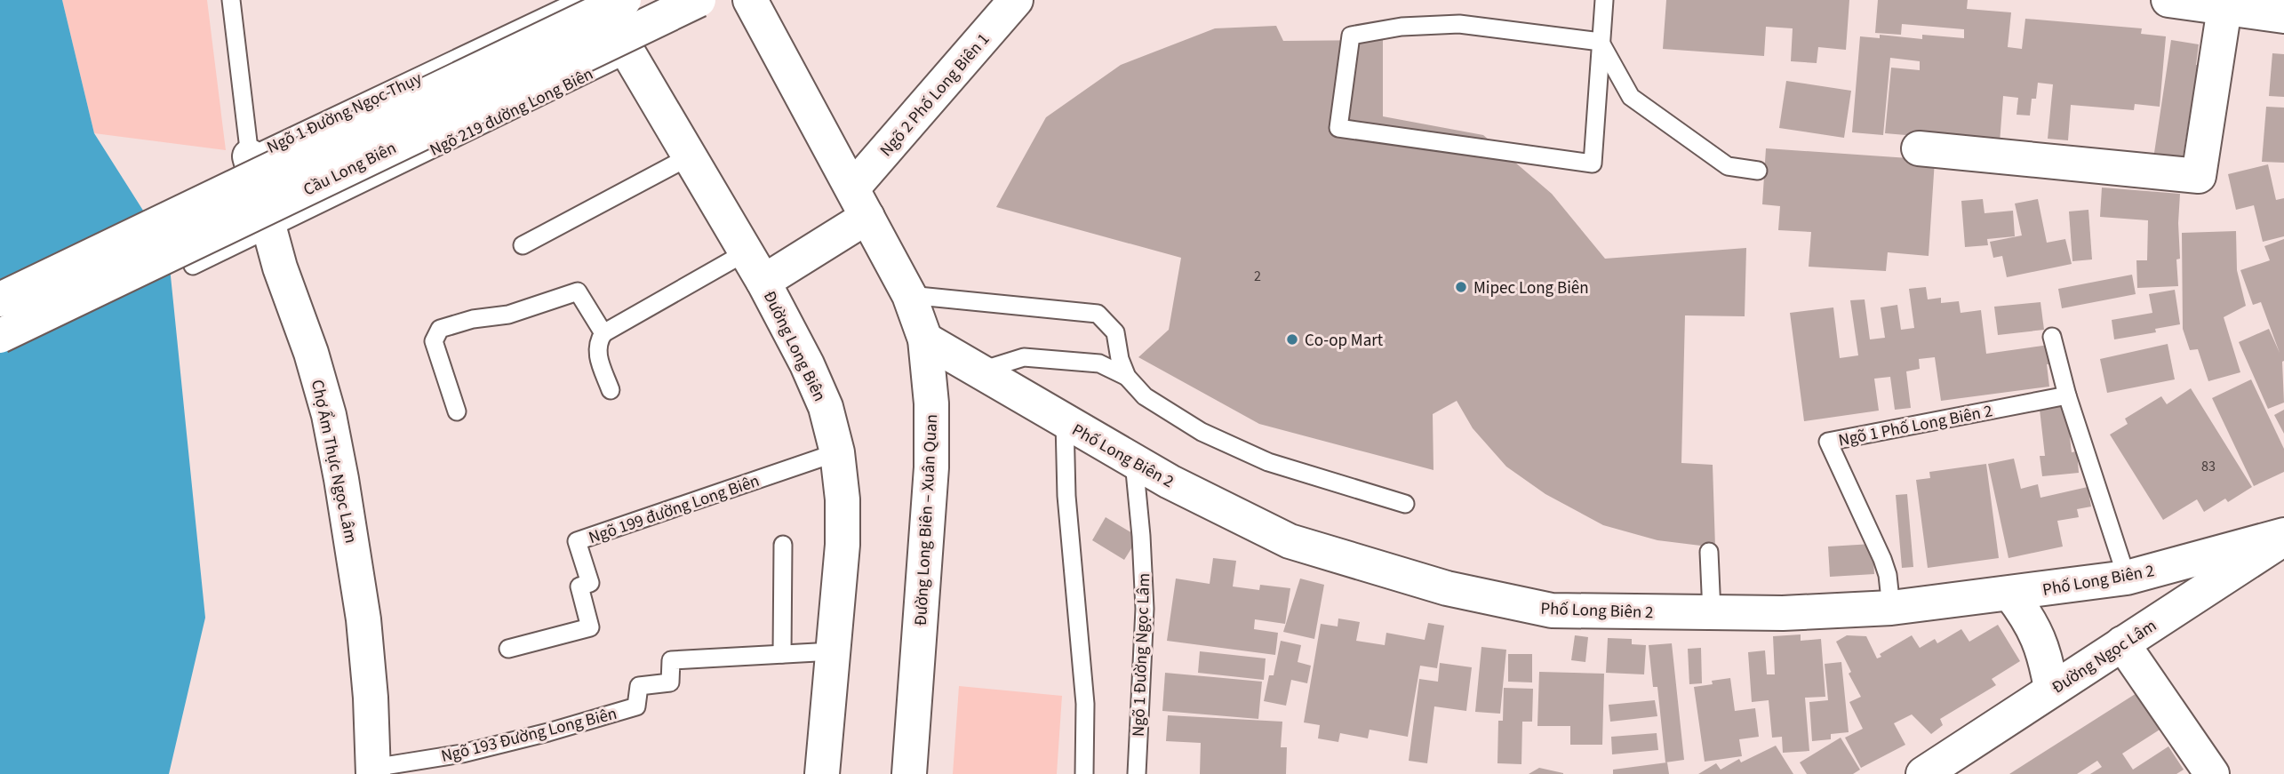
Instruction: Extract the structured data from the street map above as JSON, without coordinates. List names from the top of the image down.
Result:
{
  "streets": {
    "street": [
      "Ngõ 2 Phố Long Biên 1",
      "Cầu Long Biên",
      "Đường Long Biên",
      "Phố Long Biên 2",
      "Chợ Ẩm Thực Ngọc Lâm",
      "Đường Long Biên – Xuân Quan",
      "Đường Ngọc Lâm"
    ],
    "lane": [
      "Ngõ 219 đường Long Biên",
      "Ngõ 1 Đường Ngọc Thụy",
      "Ngõ 1 Phố Long Biên 2",
      "Ngõ 199 đường Long Biên",
      "Ngõ 1 Đường Ngọc Lâm",
      "Ngõ 193 Đường Long Biên"
    ]
  },
  "crossings": [
    ["Ngõ 2 Phố Long Biên 1", "Đường Long Biên"],
    ["Ngõ 2 Phố Long Biên 1", "Đường Long Biên – Xuân Quan"],
    ["Ngõ 219 đường Long Biên", "Cầu Long Biên"],
    ["Ngõ 219 đường Long Biên", "Đường Long Biên"],
    ["Ngõ 219 đường Long Biên", "Chợ Ẩm Thực Ngọc Lâm"],
    ["Ngõ 1 Đường Ngọc Thụy", "Chợ Ẩm Thực Ngọc Lâm"],
    ["Cầu Long Biên", "Đường Long Biên"],
    ["Đường Long Biên", "Ngõ 199 đường Long Biên"],
    ["Đường Long Biên", "Ngõ 193 Đường Long Biên"],
    ["Ngõ 1 Phố Long Biên 2", "Phố Long Biên 2"],
    ["Phố Long Biên 2", "Đường Long Biên – Xuân Quan"],
    ["Phố Long Biên 2", "Ngõ 1 Đường Ngọc Lâm"],
    ["Phố Long Biên 2", "Đường Ngọc Lâm"],
    ["Chợ Ẩm Thực Ngọc Lâm", "Ngõ 193 Đường Long Biên"]
  ],
  "places": ["Mipec Long Biên", "Co-op Mart"],
  "house_numbers": ["2", "83"]
}
